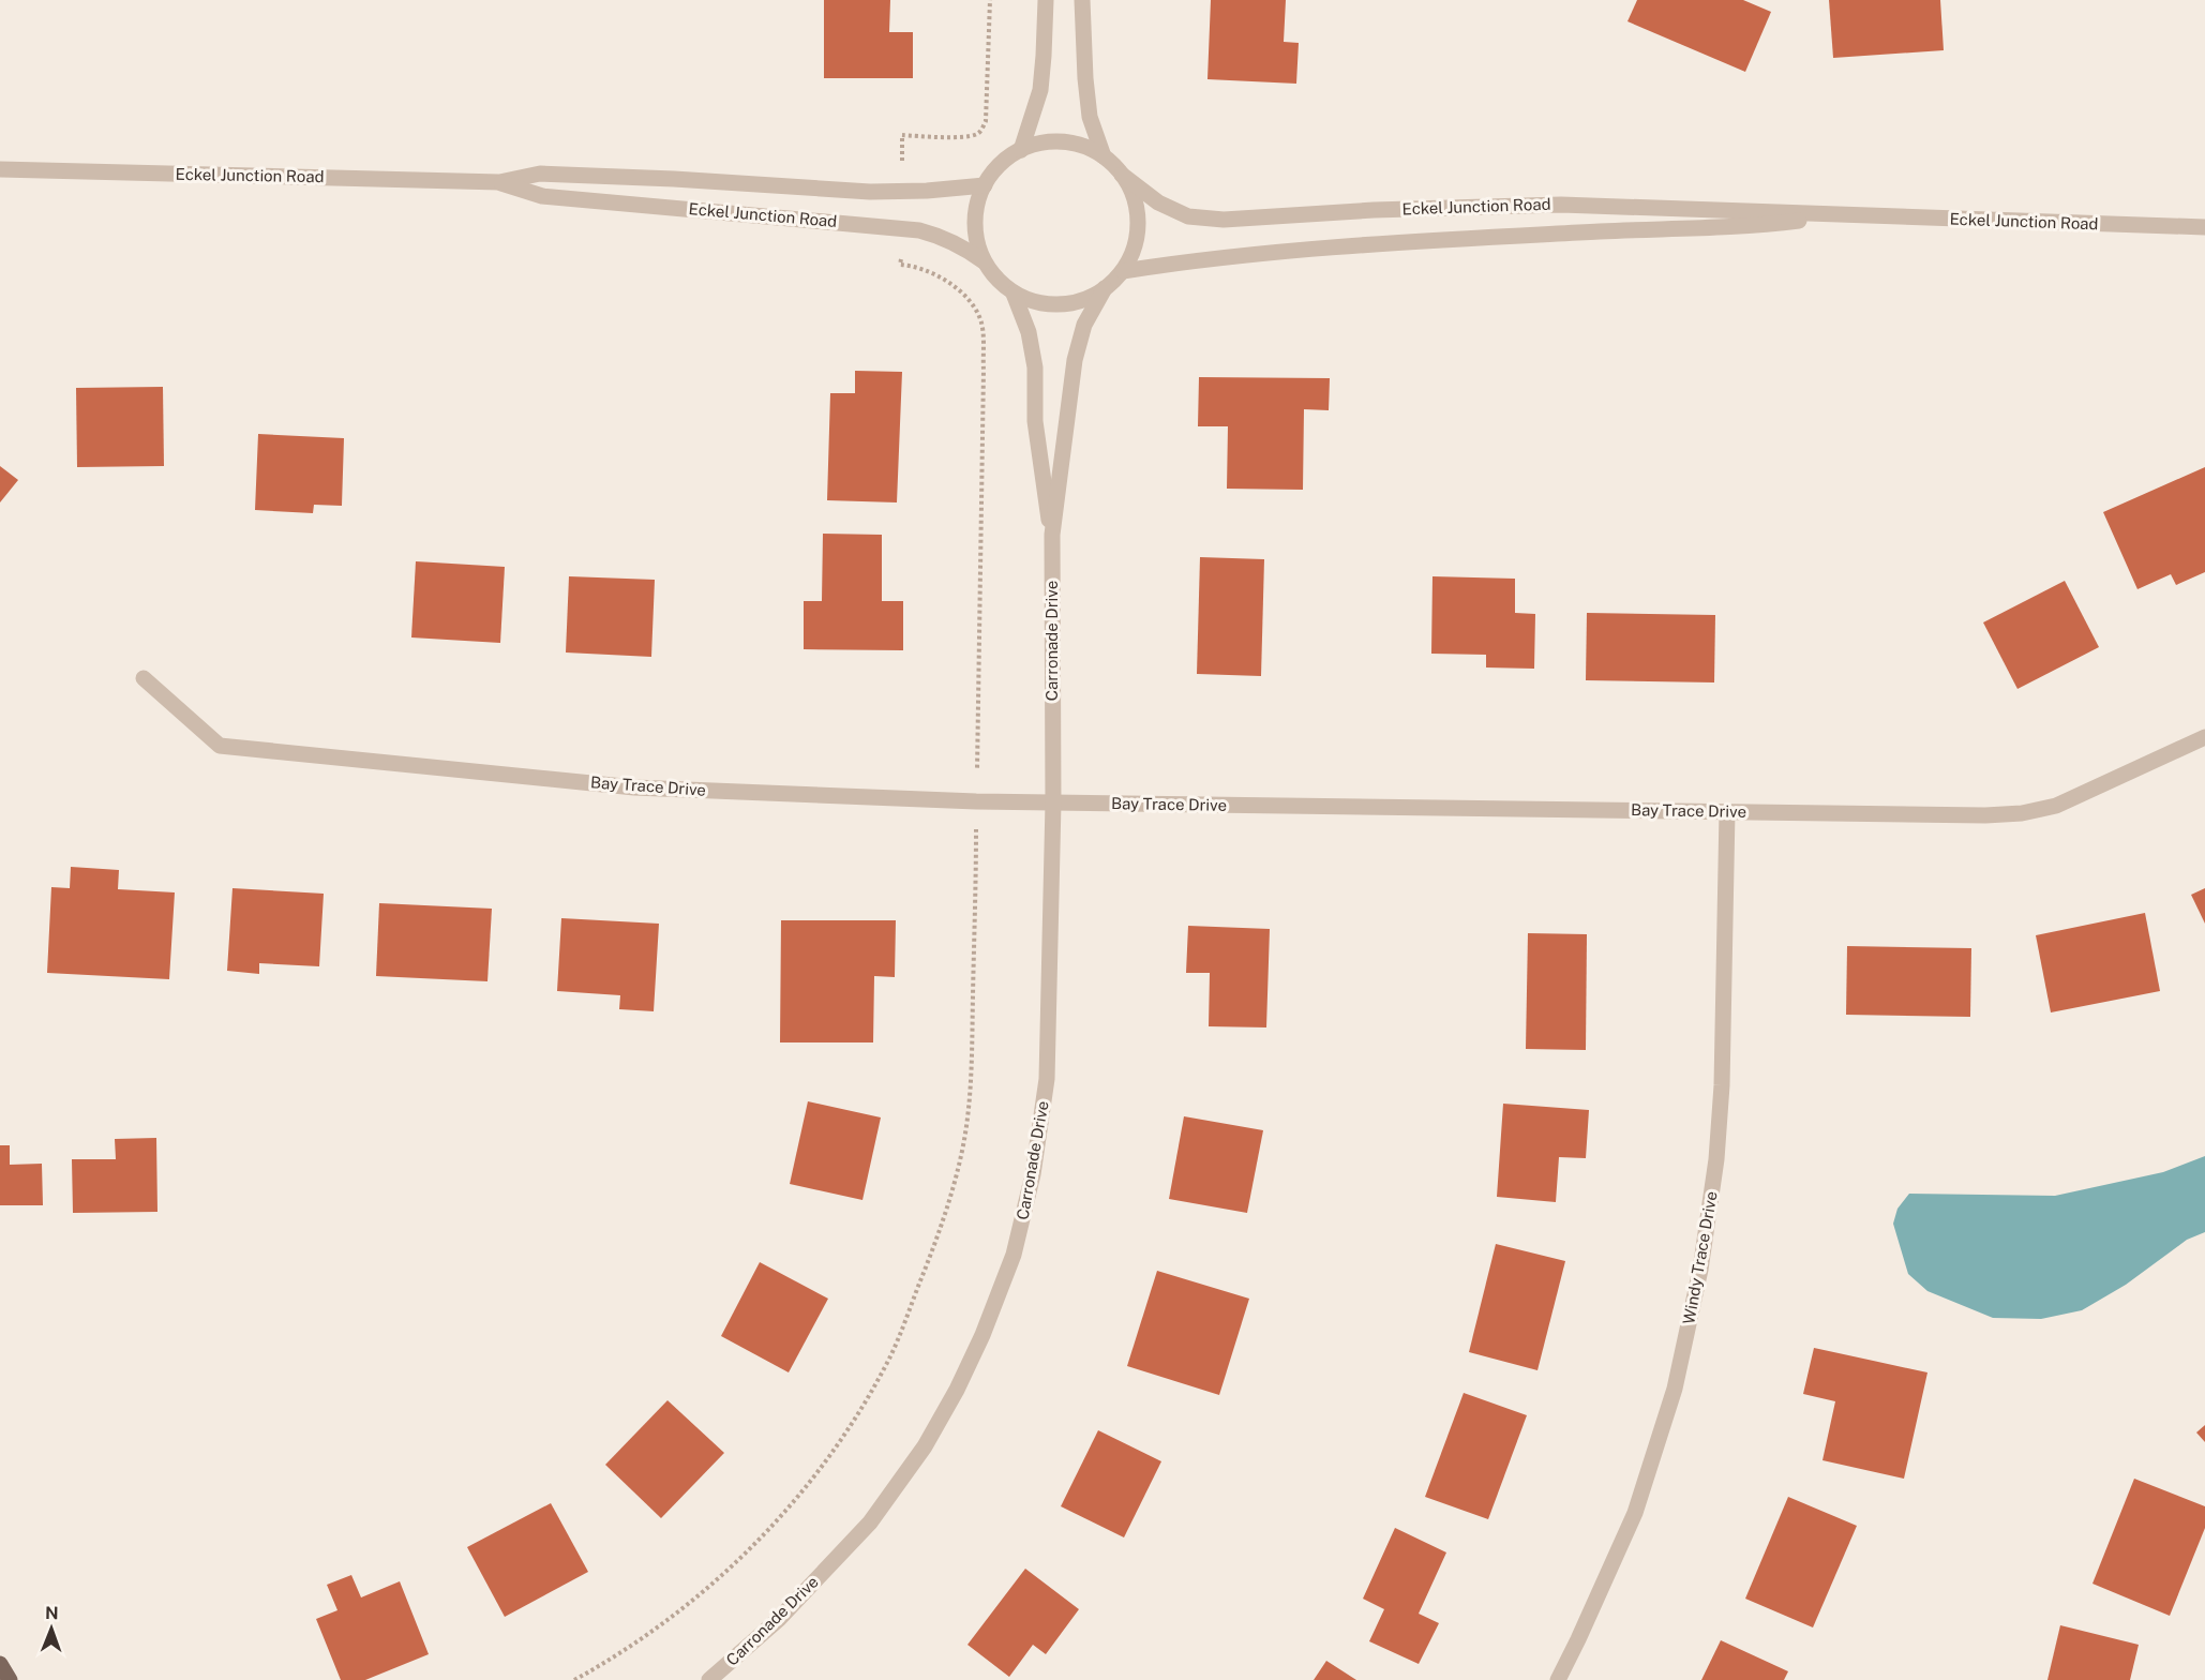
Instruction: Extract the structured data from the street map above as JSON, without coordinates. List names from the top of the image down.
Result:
{
  "streets": {
    "street": [
      "Eckel Junction Road",
      "Carronade Drive",
      "Bay Trace Drive",
      "Windy Trace Drive"
    ]
  },
  "crossings": [
    ["Eckel Junction Road", "Carronade Drive"],
    ["Carronade Drive", "Bay Trace Drive"],
    ["Bay Trace Drive", "Windy Trace Drive"]
  ],
  "north": "top"
}
